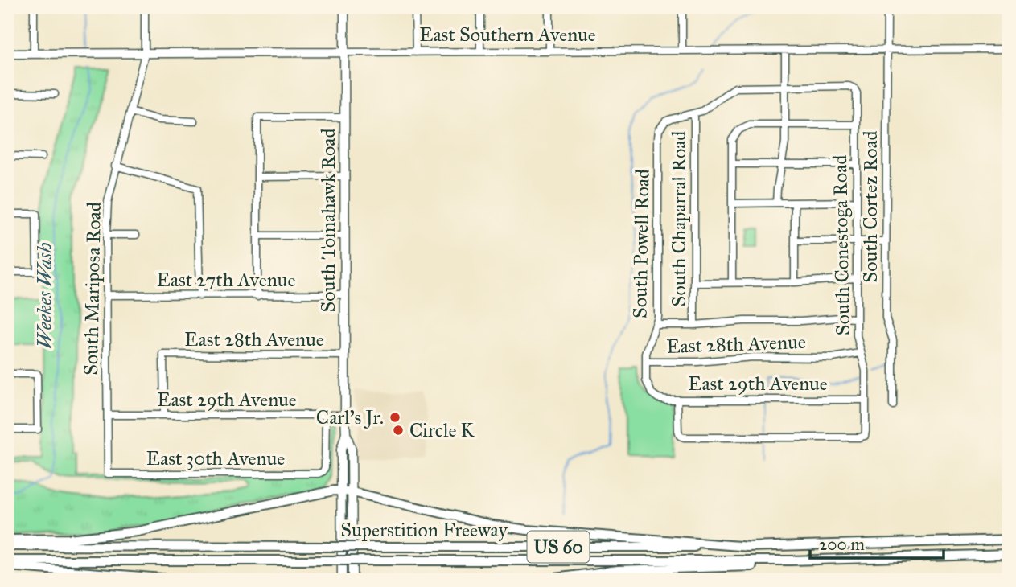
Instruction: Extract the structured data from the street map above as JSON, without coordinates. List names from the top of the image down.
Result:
{
  "streets": {
    "highway": ["Superstition Freeway", "US 60"],
    "main road": ["East Southern Avenue", "South Tomahawk Road"],
    "street": [
      "South Cortez Road",
      "South Chaparral Road",
      "South Powell Road",
      "South Conestoga Road",
      "East 27th Avenue",
      "South Mariposa Road",
      "East 28th Avenue",
      "East 29th Avenue",
      "East 30th Avenue"
    ]
  },
  "crossings": [
    ["East Southern Avenue", "South Cortez Road"],
    ["East Southern Avenue", "South Tomahawk Road"],
    ["East Southern Avenue", "South Mariposa Road"],
    ["South Chaparral Road", "South Powell Road"],
    ["South Tomahawk Road", "East 27th Avenue"],
    ["South Tomahawk Road", "East 28th Avenue"],
    ["South Tomahawk Road", "East 29th Avenue"],
    ["South Powell Road", "East 28th Avenue"],
    ["South Powell Road", "East 29th Avenue"],
    ["South Conestoga Road", "East 28th Avenue"],
    ["South Conestoga Road", "East 29th Avenue"],
    ["East 27th Avenue", "South Mariposa Road"],
    ["South Mariposa Road", "East 29th Avenue"],
    ["South Mariposa Road", "East 30th Avenue"],
    ["East 28th Avenue", "East 29th Avenue"],
    ["East 29th Avenue", "East 30th Avenue"]
  ],
  "water": ["Weekes Wash"],
  "places": ["Carl's Jr.", "Circle K"],
  "scale_bar": "200 m"
}
